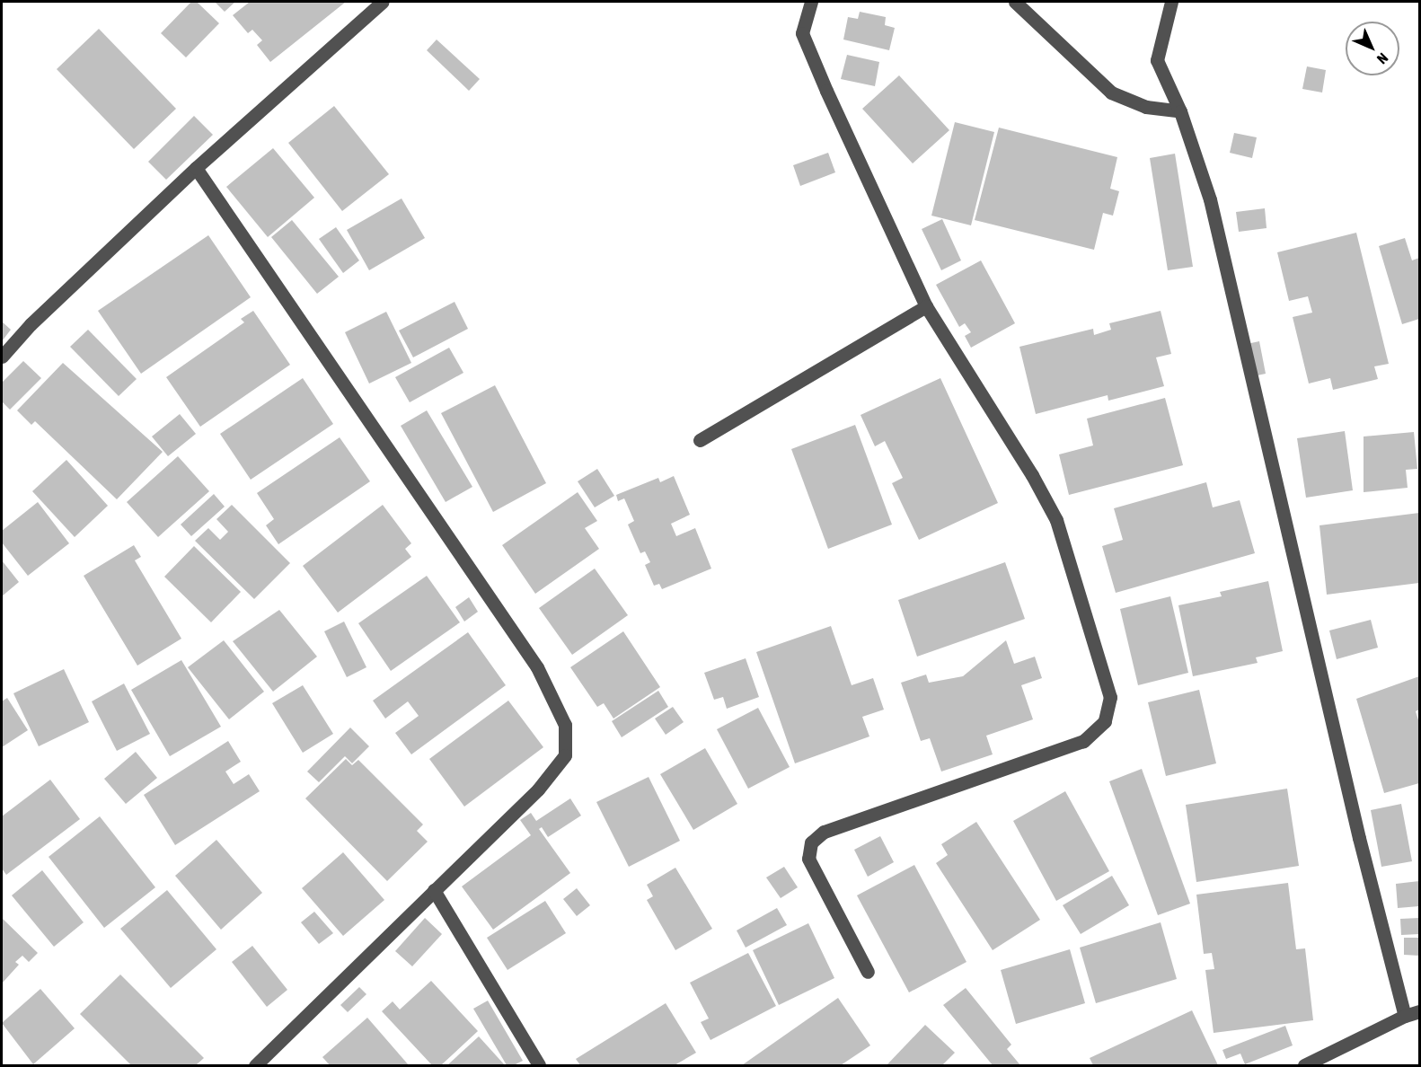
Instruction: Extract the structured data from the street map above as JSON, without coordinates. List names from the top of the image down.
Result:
{
  "north": "bottom right"
}
